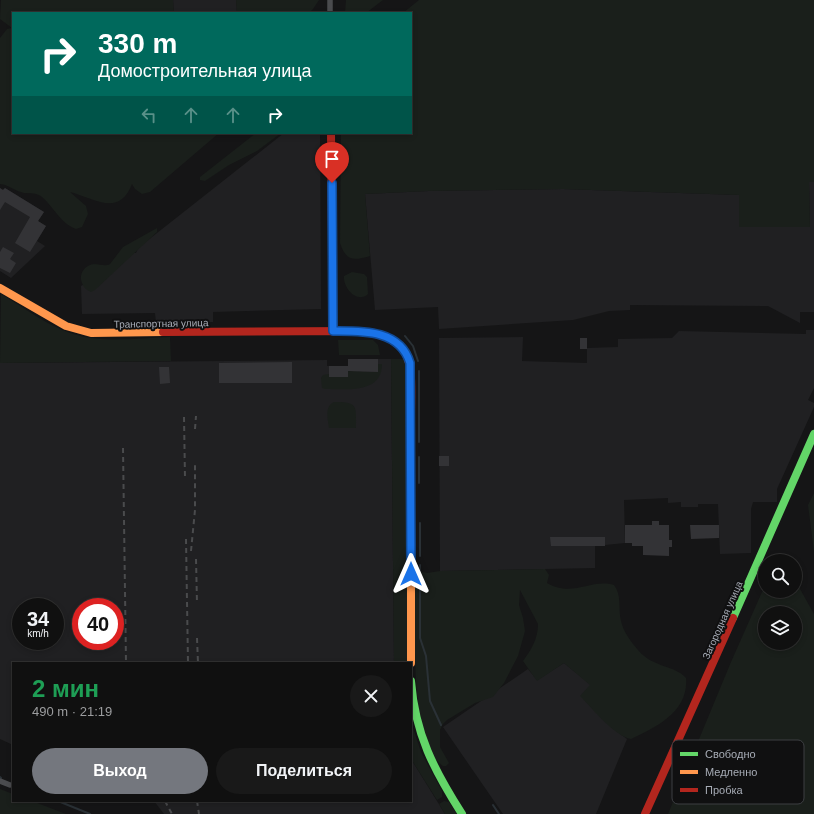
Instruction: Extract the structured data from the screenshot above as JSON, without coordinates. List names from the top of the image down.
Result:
{
  "streets": {
    "street": ["Транспортная улица", "Загородная улица"]
  },
  "legend": ["Свободно", "Медленно", "Пробка"],
  "page": {
    "turn": ["330 m", "Домостроительная улица"],
    "speed": "34 km/h",
    "limit": "40",
    "heading": ["2 мин", "490 m · 21:19"],
    "buttons": ["Выход", "Поделиться"]
  }
}
